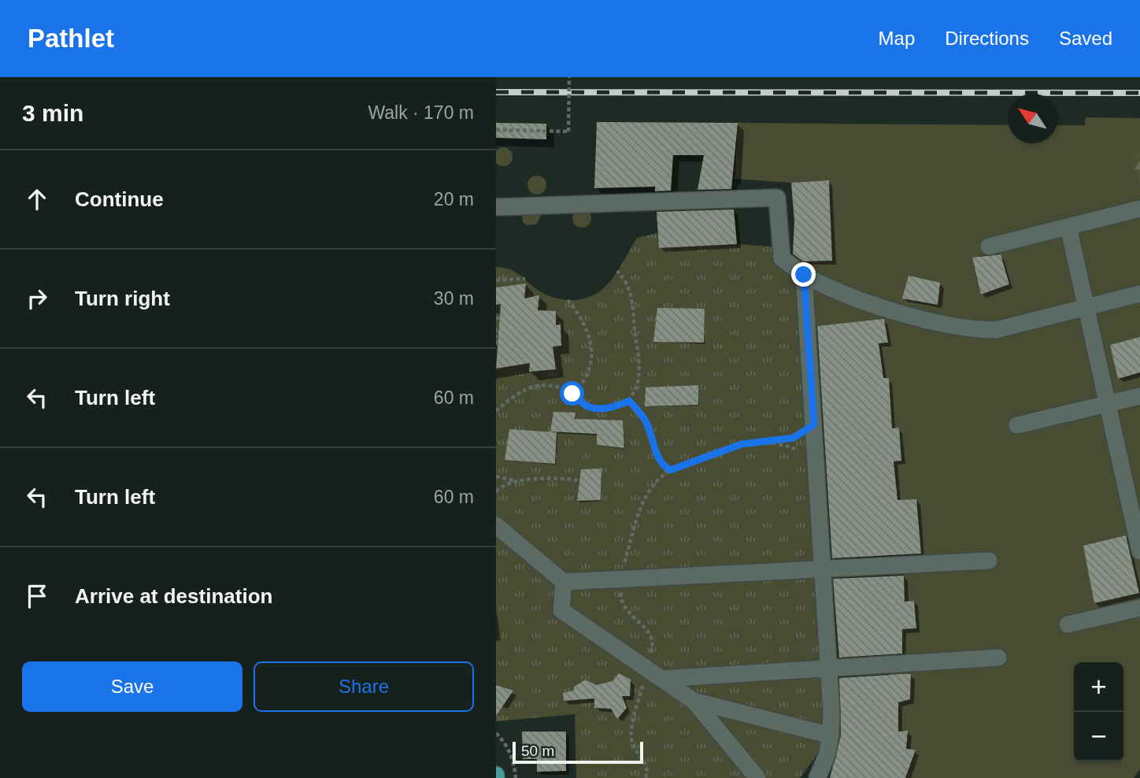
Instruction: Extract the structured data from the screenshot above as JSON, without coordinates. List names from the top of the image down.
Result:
{
  "scale_bar": "50 m",
  "north": "top left",
  "page": {
    "header": "Pathlet",
    "nav": ["Map", "Directions", "Saved"],
    "heading": ["3 min", "Walk · 170 m"],
    "list": [
      ["Continue", "20 m"],
      ["Turn right", "30 m"],
      ["Turn left", "60 m"],
      ["Turn left", "60 m"],
      "Arrive at destination"
    ],
    "buttons": ["Save", "Share"],
    "map_buttons": ["+", "−"],
    "scale": "50 m"
  }
}
